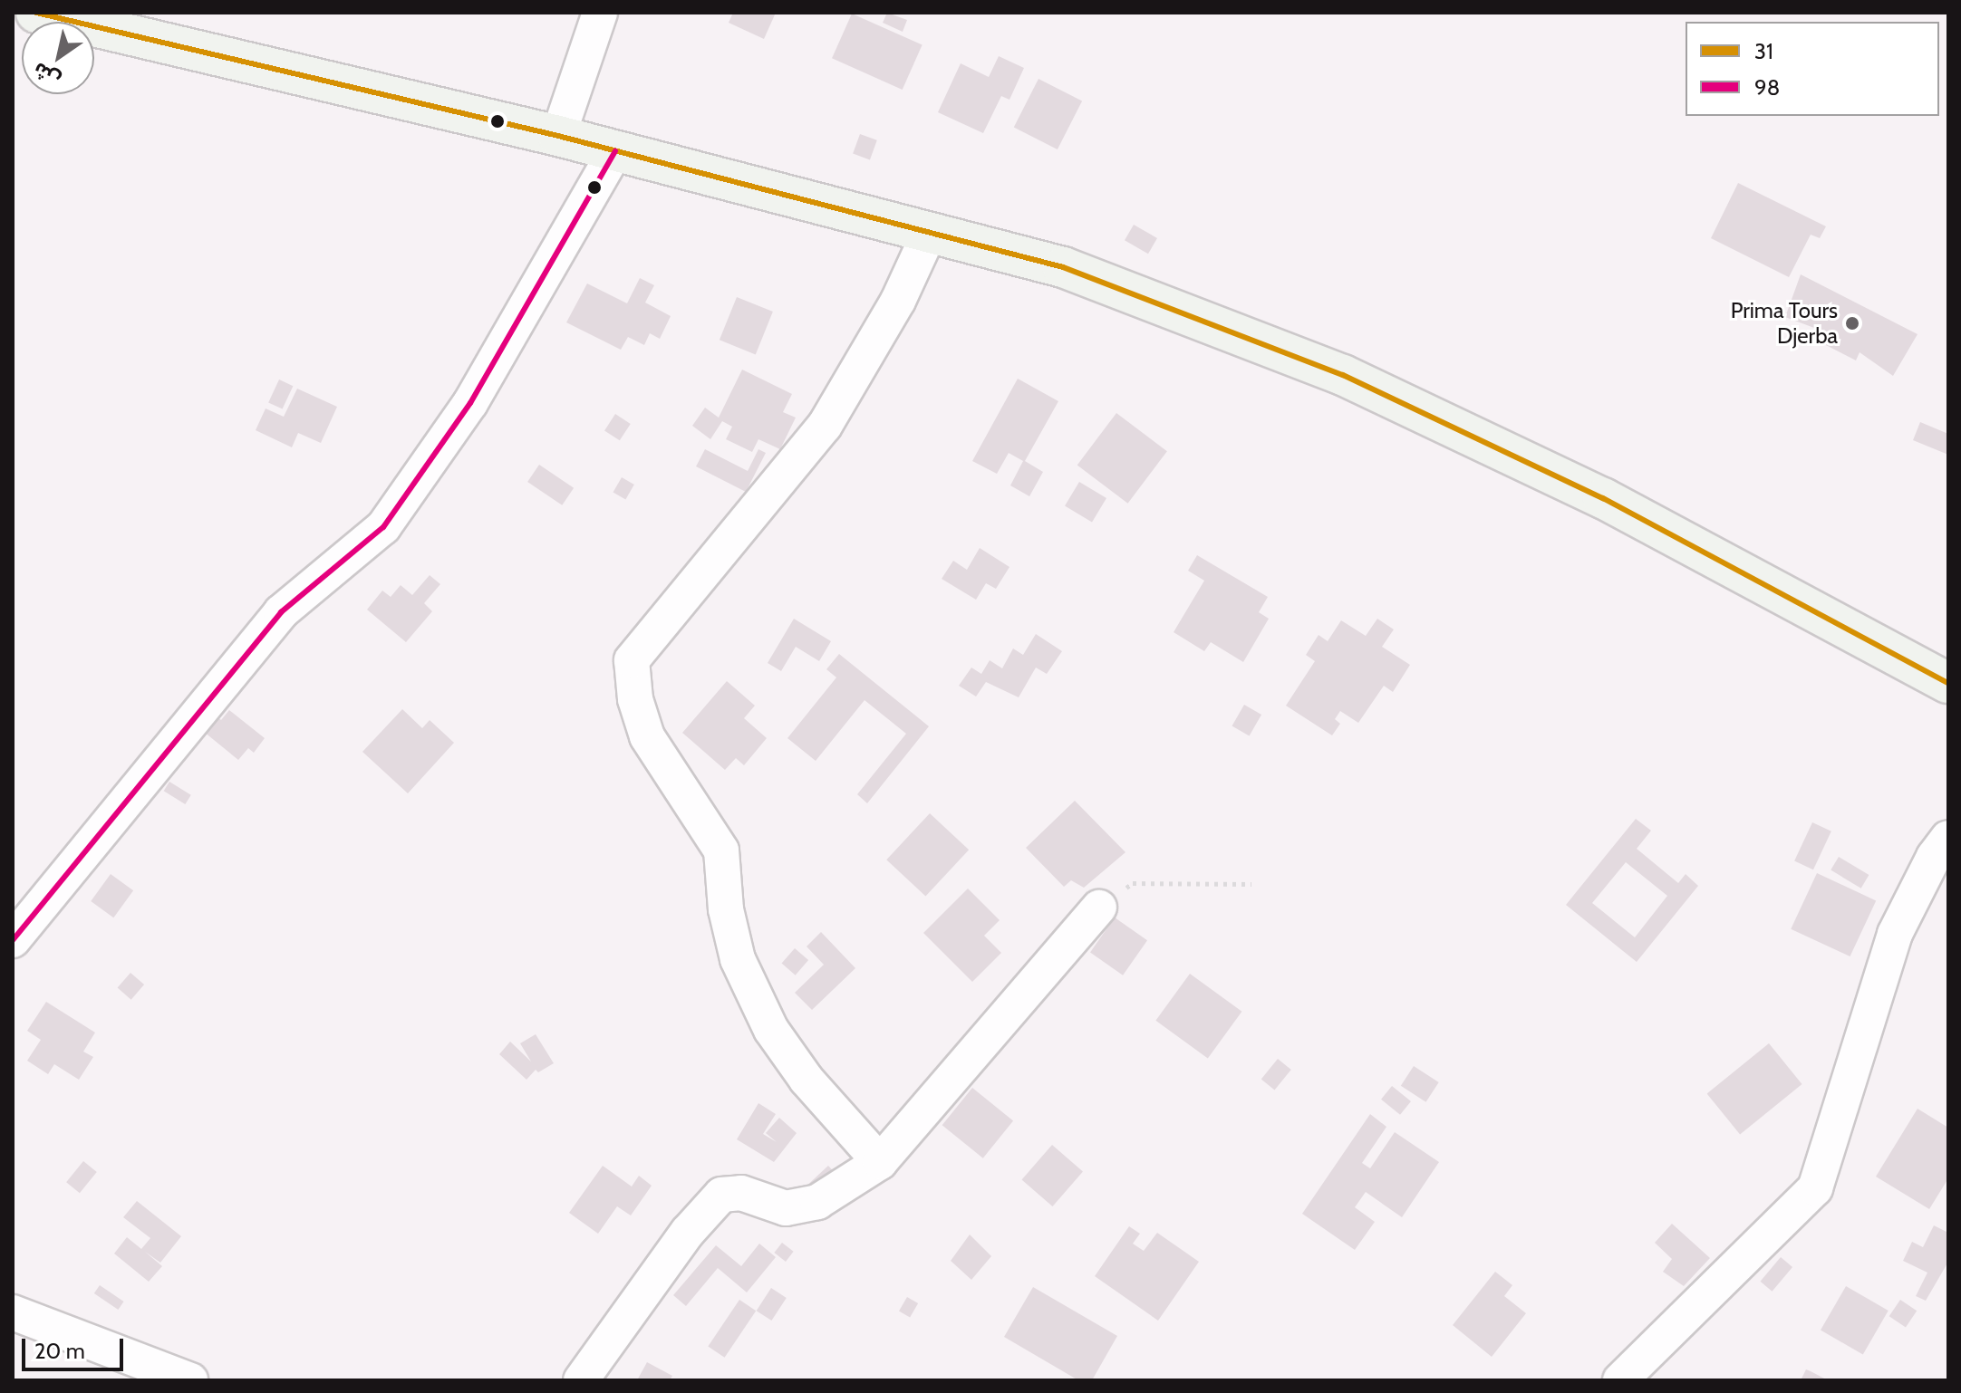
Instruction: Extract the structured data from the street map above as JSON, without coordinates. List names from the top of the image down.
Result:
{
  "places": ["Prima Tours Djerba"],
  "lines": ["transit line 31", "transit line 98"],
  "legend": ["31", "98"],
  "scale_bar": "20 m",
  "north": "bottom left"
}
